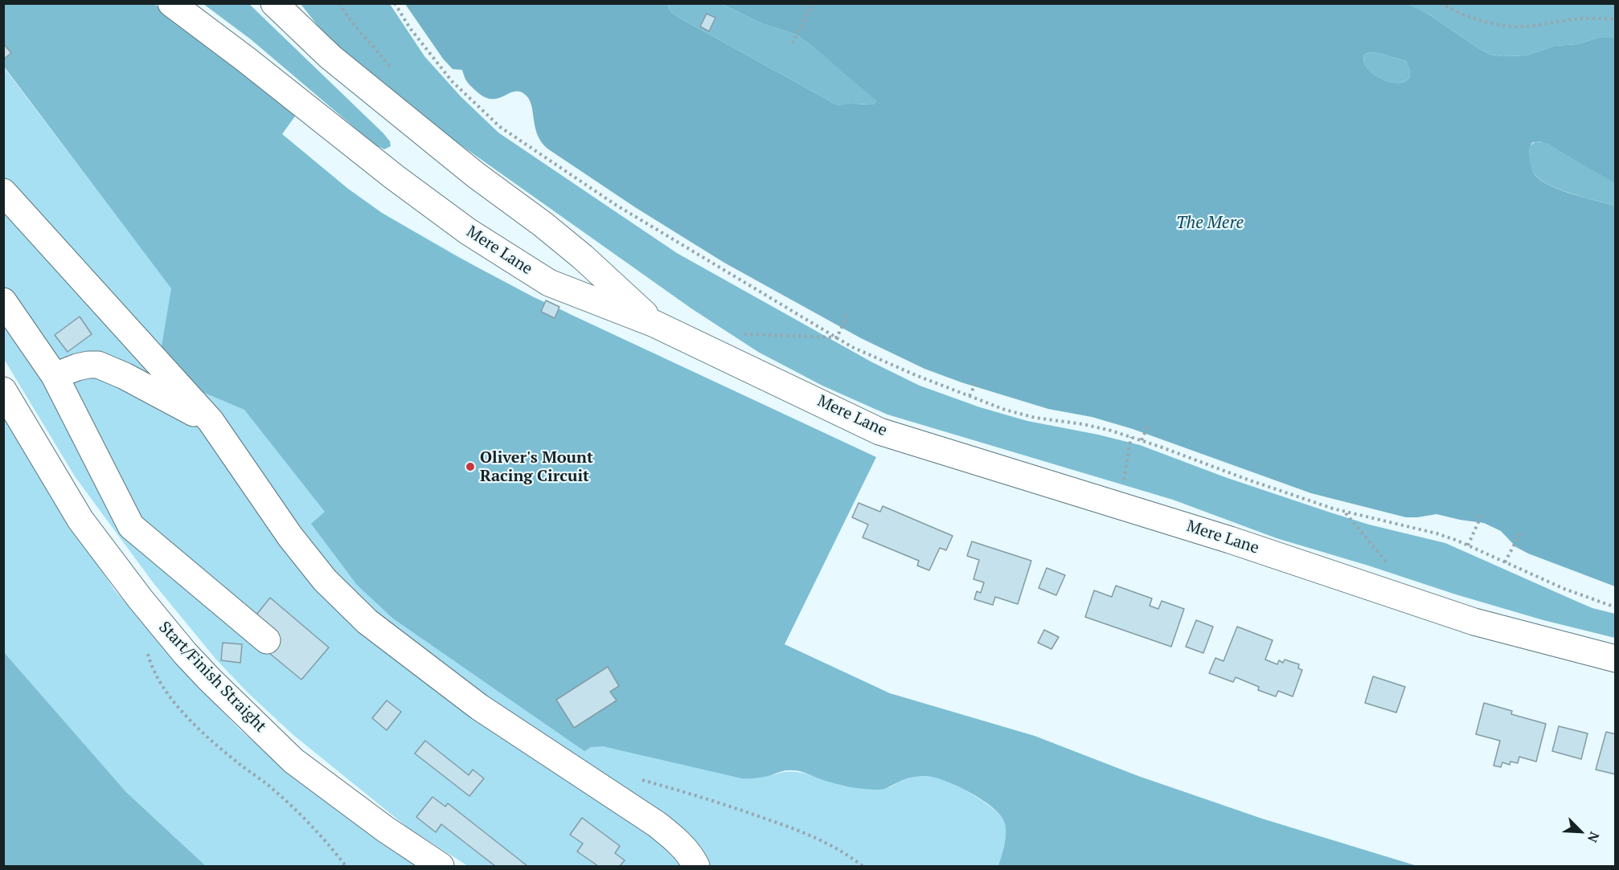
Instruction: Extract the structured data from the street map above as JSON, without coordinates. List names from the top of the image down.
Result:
{
  "streets": {
    "street": ["Mere Lane", "Start/Finish Straight"]
  },
  "water": ["The Mere"],
  "places": ["Oliver's Mount Racing Circuit"],
  "north": "bottom right"
}
